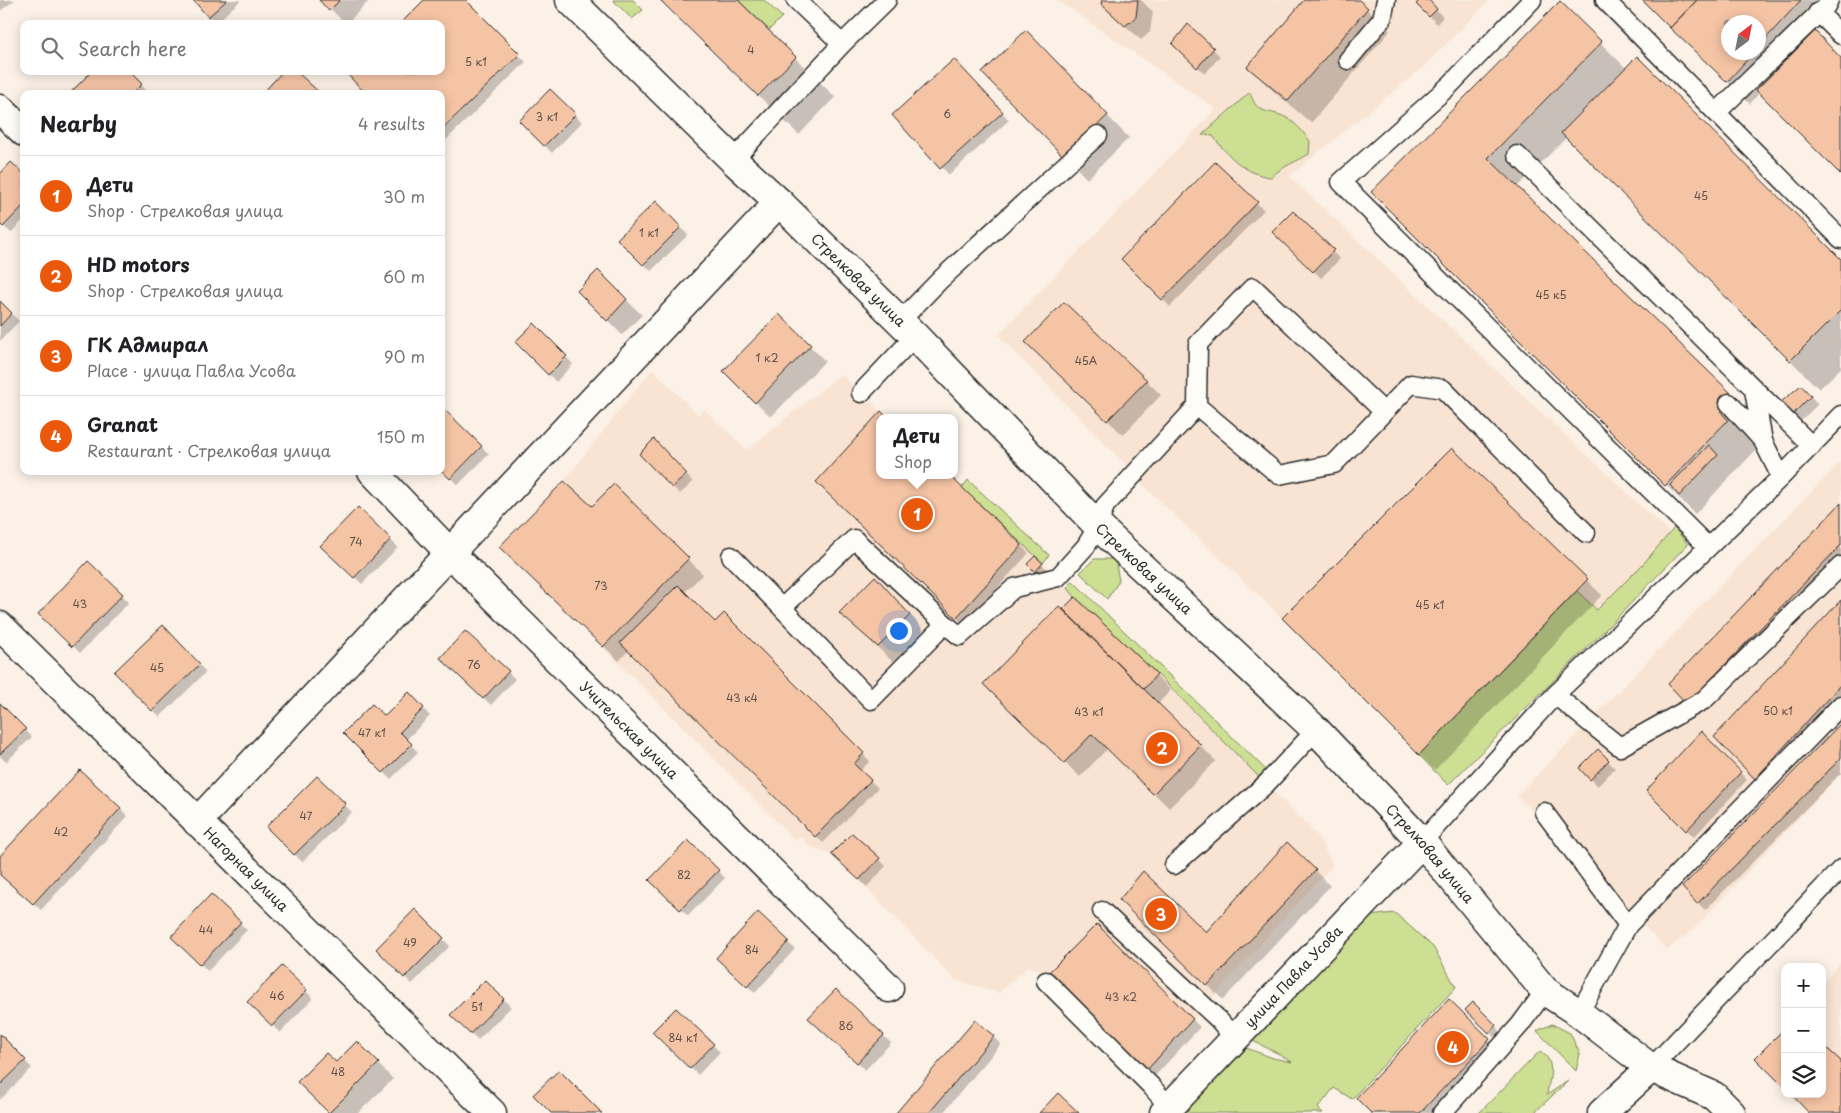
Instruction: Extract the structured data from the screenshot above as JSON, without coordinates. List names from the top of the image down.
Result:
{
  "streets": {
    "street": [
      "Стрелковая улица",
      "Учительская улица",
      "Нагорная улица",
      "улица Павла Усова"
    ]
  },
  "crossings": [
    ["Стрелковая улица", "улица Павла Усова"]
  ],
  "house_numbers": [
    "4",
    "5 к1",
    "6",
    "3 к1",
    "45",
    "1 к1",
    "45 к5",
    "1 к2",
    "45А",
    "74",
    "73",
    "43",
    "45 к1",
    "76",
    "45",
    "43 к4",
    "50 к1",
    "43 к1",
    "47 к1",
    "47",
    "42",
    "82",
    "44",
    "49",
    "84",
    "46",
    "43 к2",
    "51",
    "86",
    "84 к1",
    "48"
  ],
  "north": "top right",
  "page": {
    "search": "Search here",
    "heading": ["Nearby", "4 results"],
    "list": [
      {
        "mark": "1",
        "name": "Дети",
        "note": "Shop · Стрелковая улица",
        "value": "30 m"
      },
      {
        "mark": "2",
        "name": "HD motors",
        "note": "Shop · Стрелковая улица",
        "value": "60 m"
      },
      {
        "mark": "3",
        "name": "ГК Адмирал",
        "note": "Place · улица Павла Усова",
        "value": "90 m"
      },
      {
        "mark": "4",
        "name": "Granat",
        "note": "Restaurant · Стрелковая улица",
        "value": "150 m"
      }
    ],
    "popup": ["Дети", "Shop"],
    "pins": [
      "1",
      "2",
      "3",
      "4"
    ],
    "map_buttons": ["+", "−"]
  }
}
